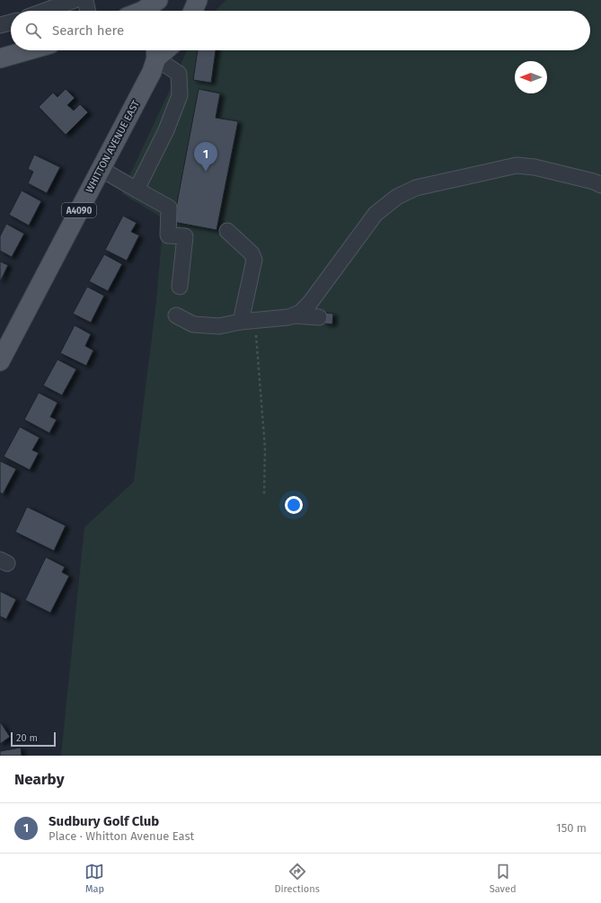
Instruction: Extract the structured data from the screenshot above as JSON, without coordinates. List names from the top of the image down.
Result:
{
  "streets": {
    "main road": ["WHITTON AVENUE EAST", "A4090"]
  },
  "scale_bar": "20 m",
  "north": "left",
  "page": {
    "search": "Search here",
    "pins": "1",
    "scale": "20 m",
    "heading": "Nearby",
    "list": [
      {
        "mark": "1",
        "name": "Sudbury Golf Club",
        "note": "Place · Whitton Avenue East",
        "value": "150 m"
      }
    ],
    "nav": ["Map", "Directions", "Saved"]
  }
}
